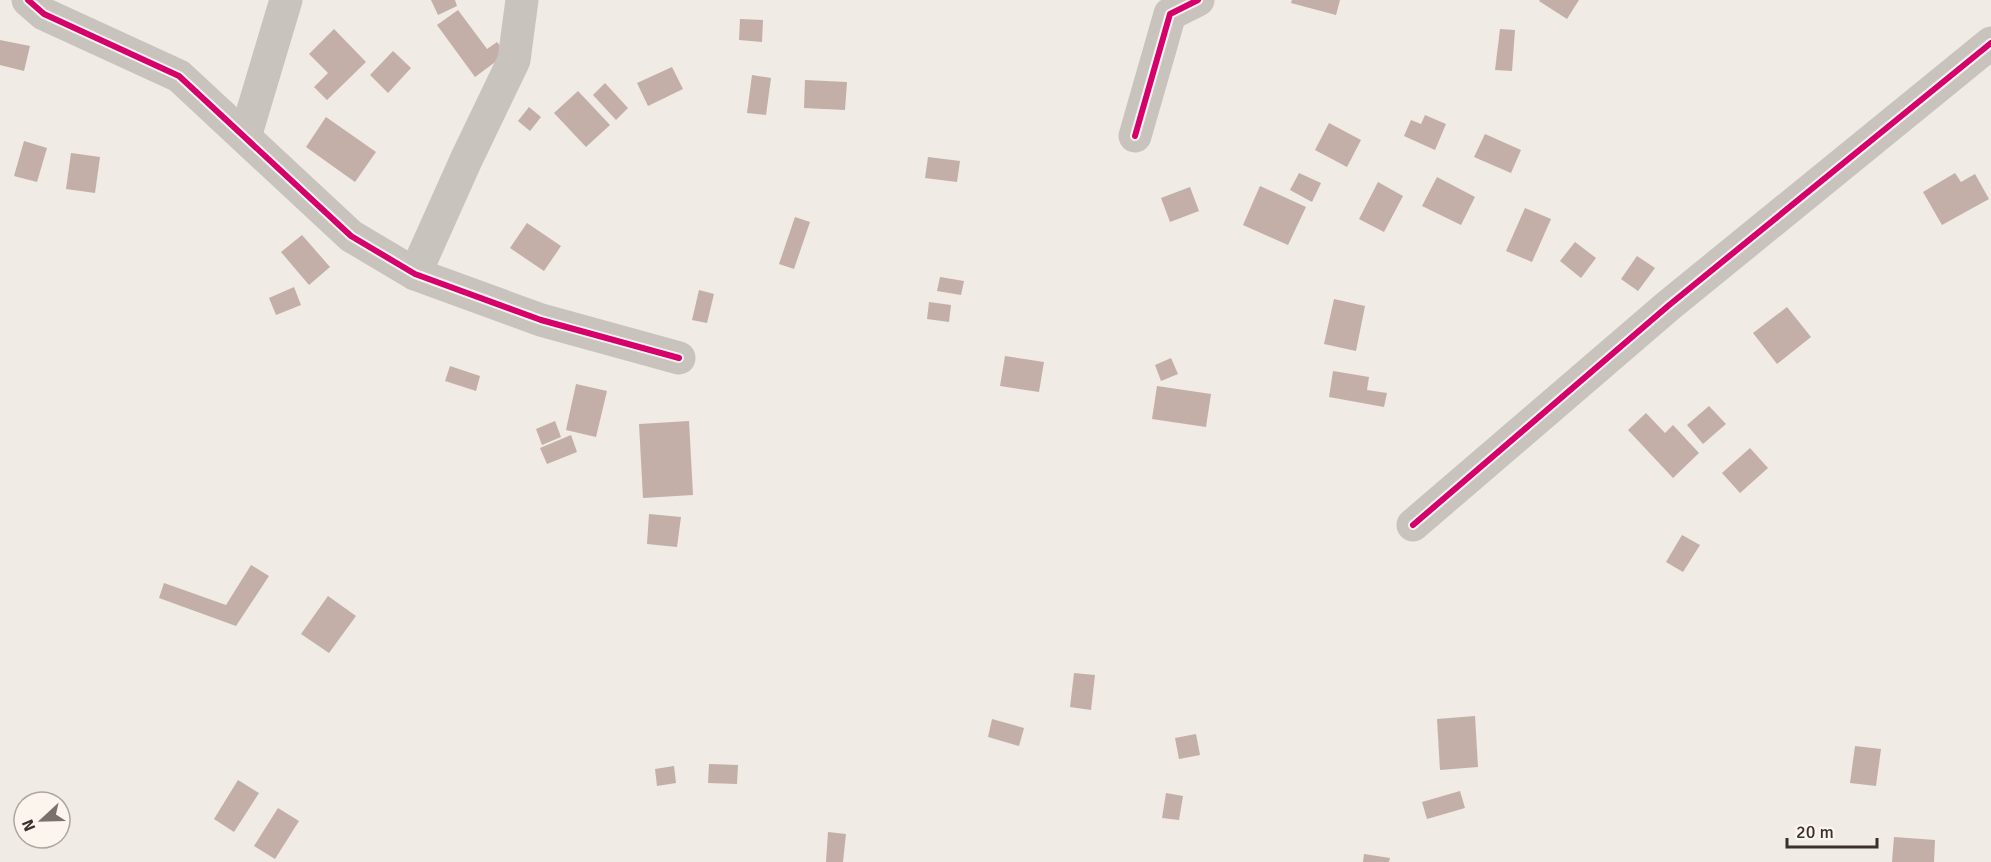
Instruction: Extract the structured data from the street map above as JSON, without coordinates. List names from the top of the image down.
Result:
{
  "scale_bar": "20 m",
  "north": "left"
}
